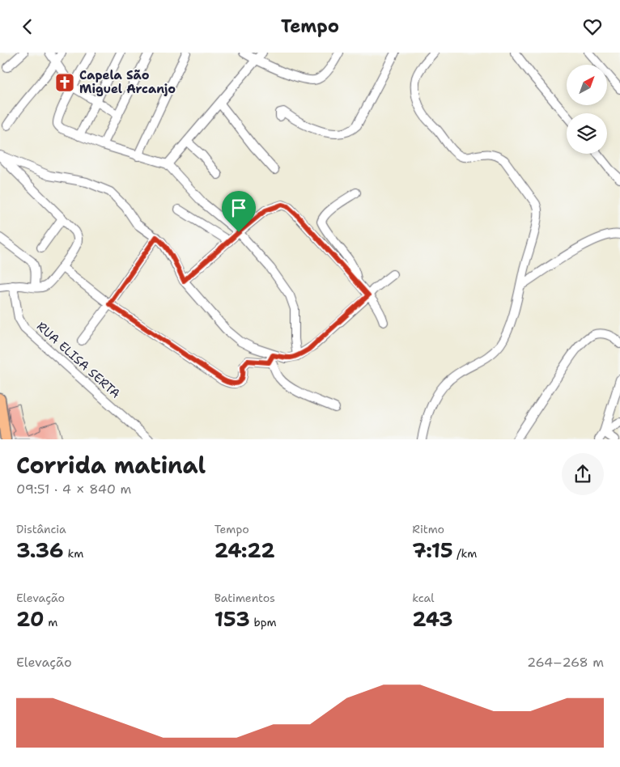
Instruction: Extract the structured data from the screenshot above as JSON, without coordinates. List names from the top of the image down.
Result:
{
  "streets": {
    "street": ["RUA ELISA SERTA"]
  },
  "places": {
    "church": ["Capela São Miguel Arcanjo"]
  },
  "north": "top right",
  "page": {
    "header": "Tempo",
    "heading": ["Corrida matinal", "09:51 · 4 × 840 m"],
    "stats": [
      ["Distância", "3.36 km"],
      ["Tempo", "24:22"],
      ["Ritmo", "7:15 /km"],
      ["Elevação", "20 m"],
      ["Batimentos", "153 bpm"],
      ["kcal", "243"]
    ],
    "chart": ["Elevação", "264–268 m"]
  }
}
